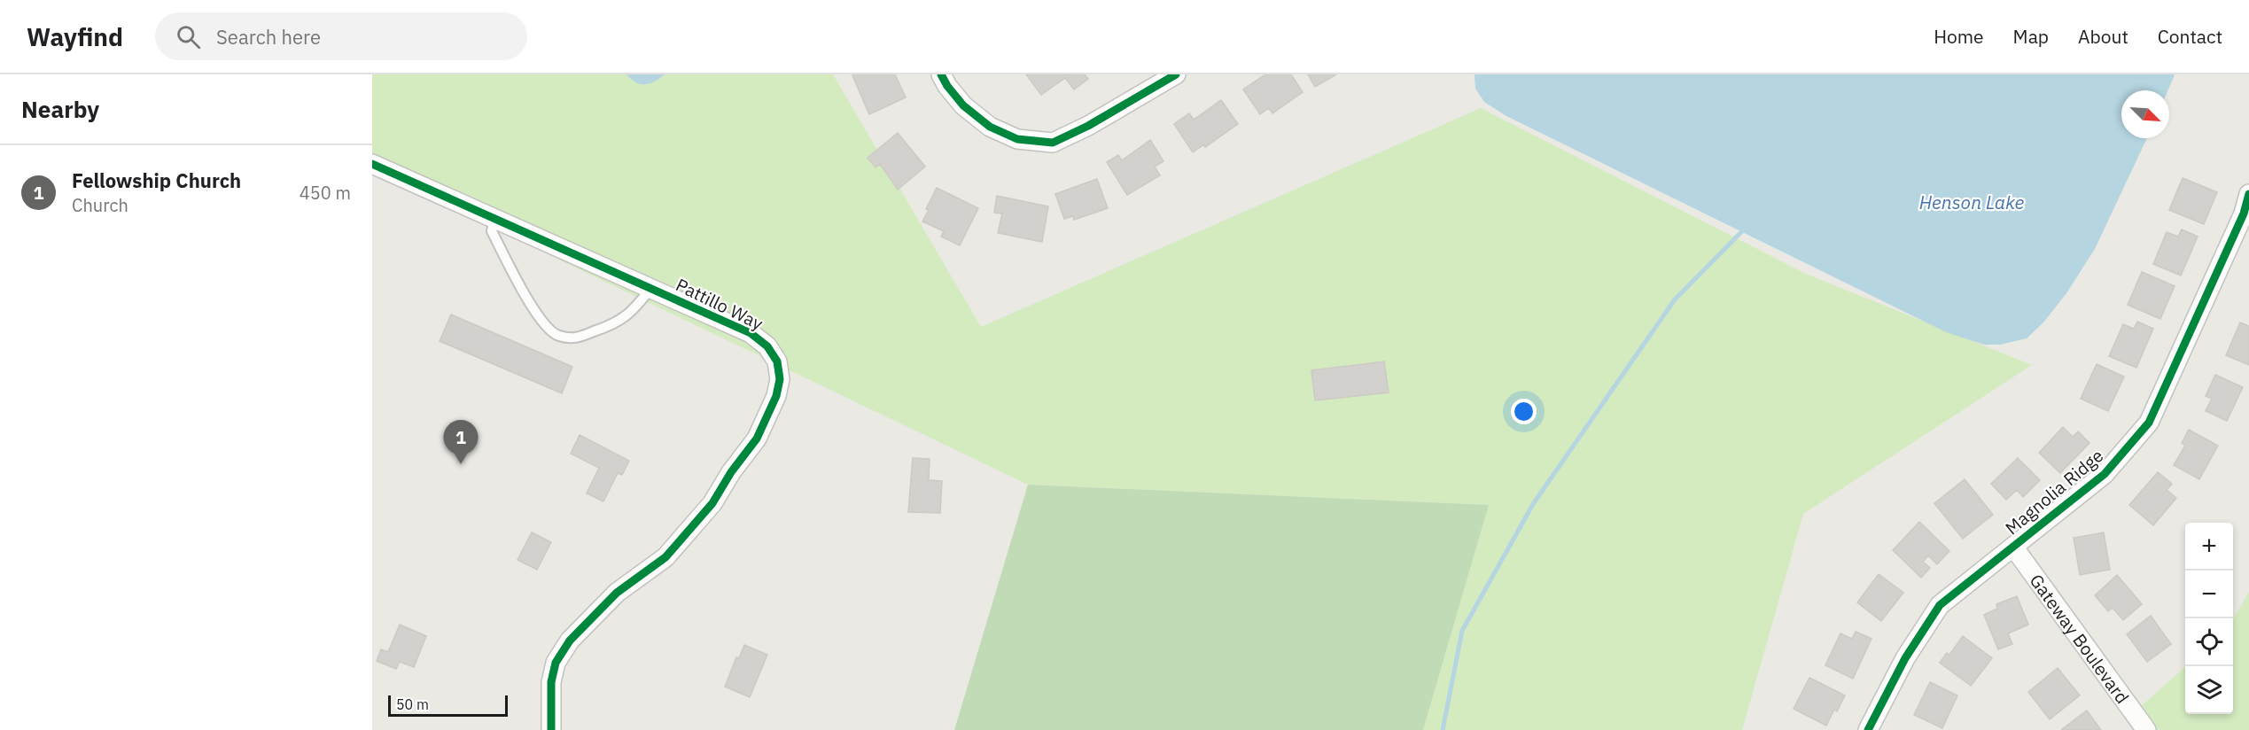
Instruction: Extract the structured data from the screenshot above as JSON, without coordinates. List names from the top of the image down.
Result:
{
  "streets": {
    "street": ["Pattillo Way", "Magnolia Ridge", "Gateway Boulevard"]
  },
  "crossings": [
    ["Magnolia Ridge", "Gateway Boulevard"]
  ],
  "water": ["Henson Lake"],
  "scale_bar": "50 m",
  "north": "bottom right",
  "page": {
    "header": "Wayfind",
    "search": "Search here",
    "nav": [
      "Home",
      "Map",
      "About",
      "Contact"
    ],
    "heading": "Nearby",
    "list": [
      {
        "mark": "1",
        "name": "Fellowship Church",
        "note": "Church",
        "value": "450 m"
      }
    ],
    "pins": "1",
    "map_buttons": ["+", "−"],
    "scale": "50 m"
  }
}
